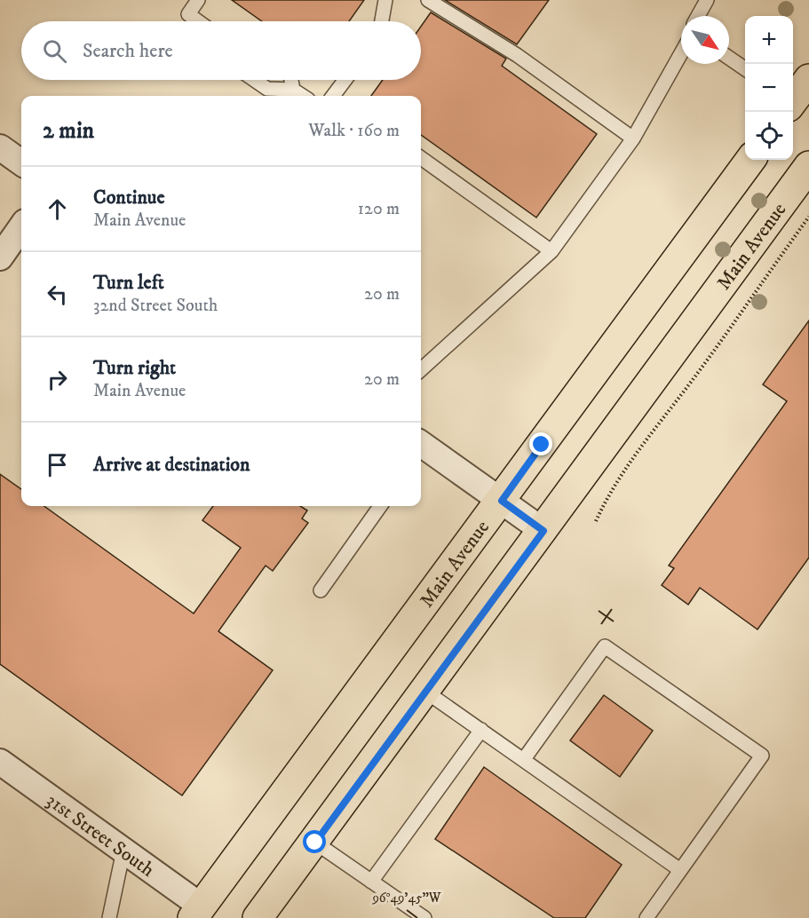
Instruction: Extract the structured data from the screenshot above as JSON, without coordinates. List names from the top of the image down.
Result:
{
  "streets": {
    "main road": ["Main Avenue"],
    "street": ["31st Street South"]
  },
  "crossings": [
    ["Main Avenue", "31st Street South"]
  ],
  "north": "bottom right",
  "page": {
    "map_buttons": ["+", "−"],
    "search": "Search here",
    "heading": ["2 min", "Walk · 160 m"],
    "list": [
      ["Continue", "Main Avenue", "120 m"],
      ["Turn left", "32nd Street South", "20 m"],
      ["Turn right", "Main Avenue", "20 m"],
      "Arrive at destination"
    ]
  },
  "coordinates": ["96°49'45\"W"]
}
